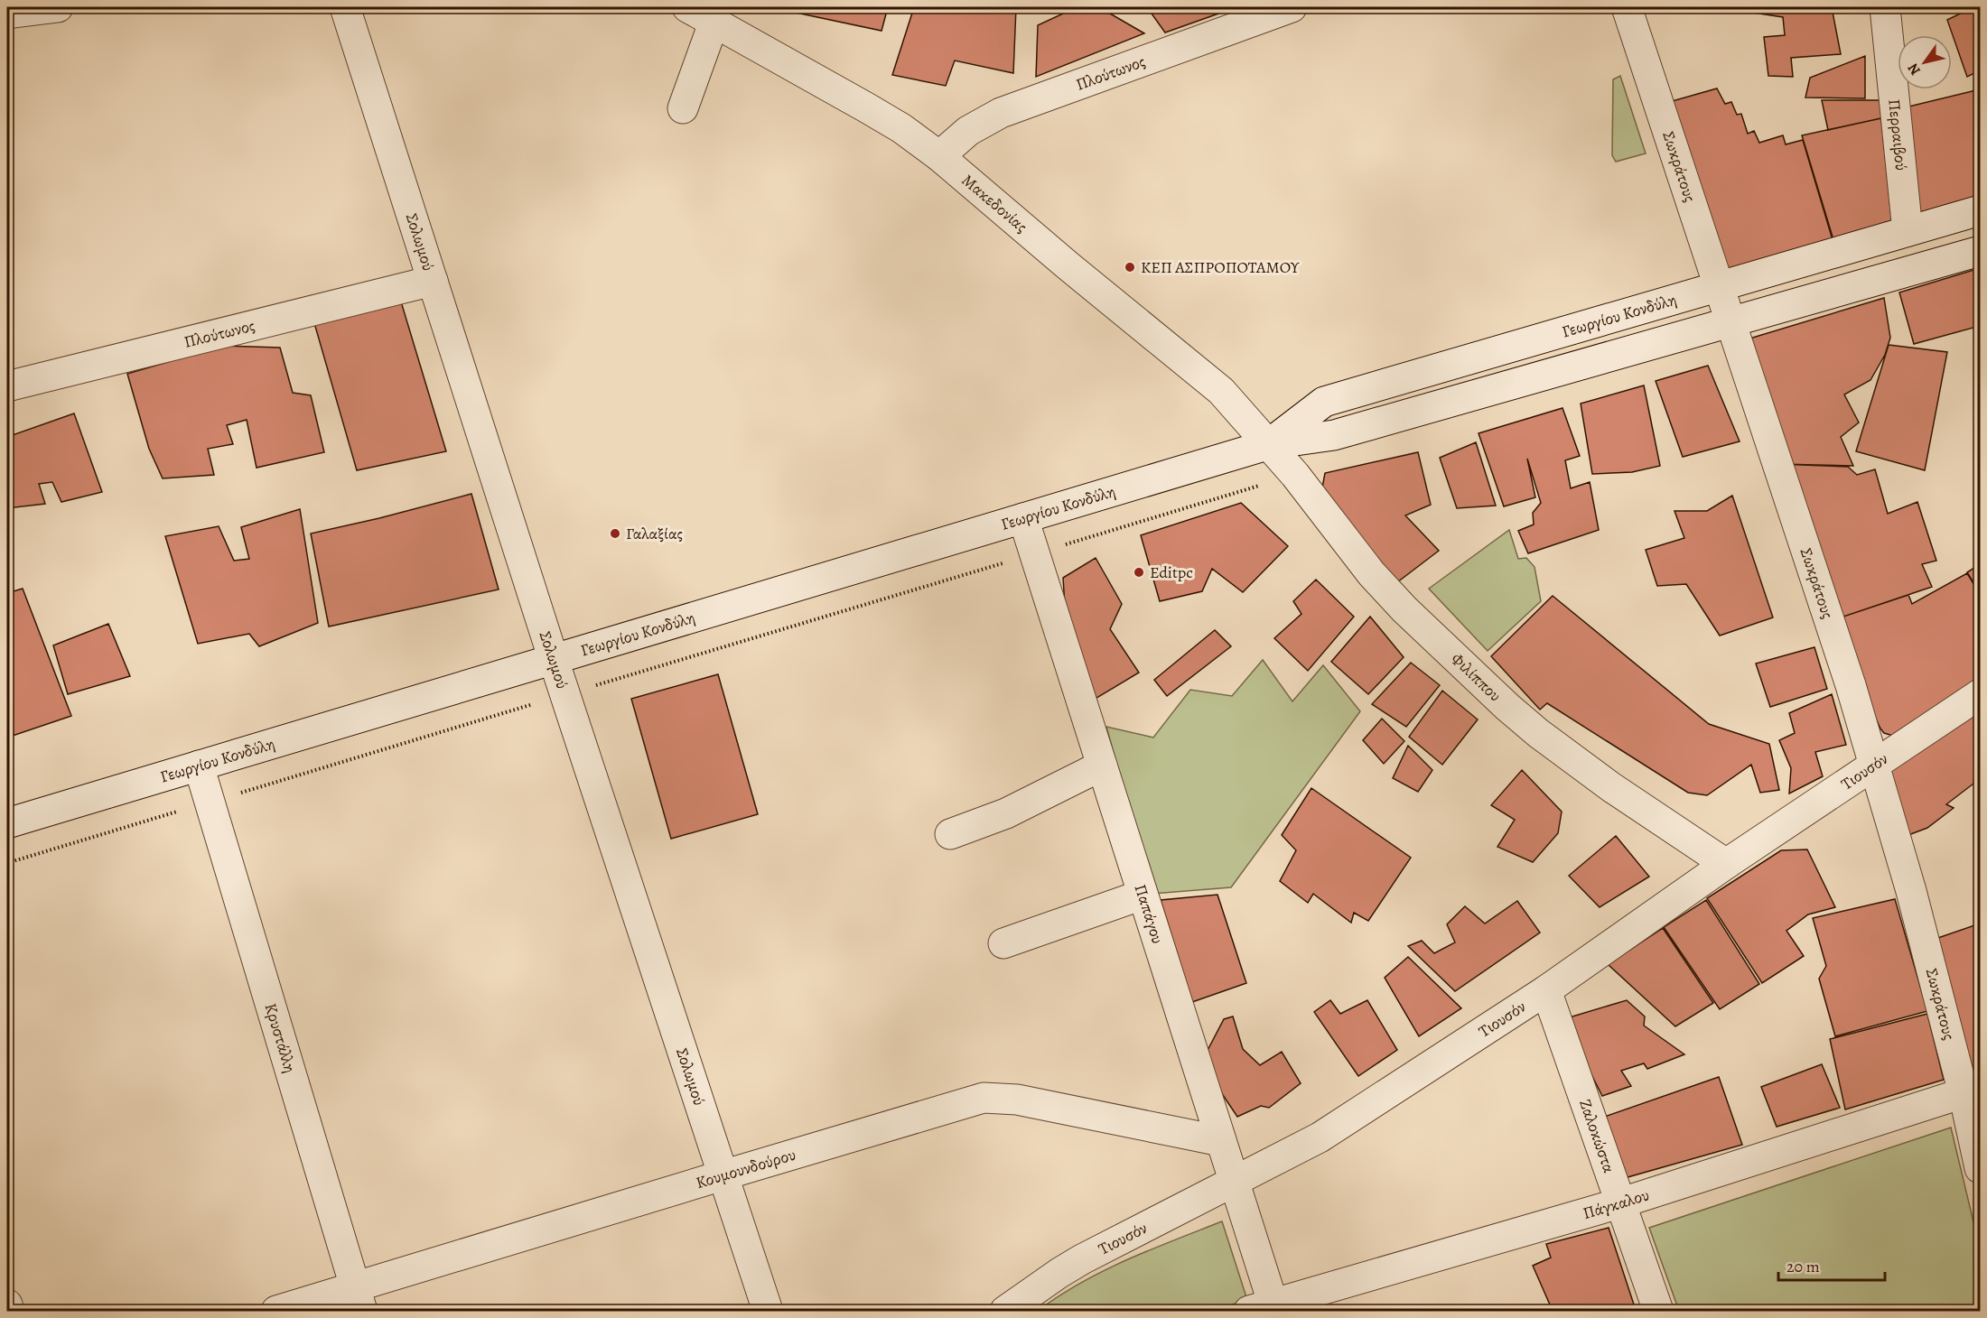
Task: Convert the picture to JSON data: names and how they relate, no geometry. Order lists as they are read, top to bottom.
{
  "streets": {
    "street": [
      "Πλούτωνος",
      "Περραιβού",
      "Σωκράτους",
      "Μακεδονίας",
      "Σολωμού",
      "Γεωργίου Κονδύλη",
      "Φιλίππου",
      "Τιουσόν",
      "Παπάγου",
      "Κρυστάλλη",
      "Ζαλοκώστα",
      "Κουμουνδούρου",
      "Πάγκαλου"
    ]
  },
  "crossings": [
    ["Πλούτωνος", "Μακεδονίας"],
    ["Πλούτωνος", "Σολωμού"],
    ["Περραιβού", "Γεωργίου Κονδύλη"],
    ["Σωκράτους", "Γεωργίου Κονδύλη"],
    ["Σωκράτους", "Τιουσόν"],
    ["Σωκράτους", "Πάγκαλου"],
    ["Μακεδονίας", "Γεωργίου Κονδύλη"],
    ["Μακεδονίας", "Φιλίππου"],
    ["Σολωμού", "Γεωργίου Κονδύλη"],
    ["Σολωμού", "Κουμουνδούρου"],
    ["Γεωργίου Κονδύλη", "Φιλίππου"],
    ["Γεωργίου Κονδύλη", "Παπάγου"],
    ["Γεωργίου Κονδύλη", "Κρυστάλλη"],
    ["Φιλίππου", "Τιουσόν"],
    ["Τιουσόν", "Παπάγου"],
    ["Τιουσόν", "Ζαλοκώστα"],
    ["Παπάγου", "Κουμουνδούρου"],
    ["Παπάγου", "Πάγκαλου"],
    ["Κρυστάλλη", "Κουμουνδούρου"],
    ["Ζαλοκώστα", "Πάγκαλου"]
  ],
  "places": ["ΚΕΠ ΑΣΠΡΟΠΟΤΑΜΟΥ", "Γαλαξίας", "Editpc"],
  "scale_bar": "20 m",
  "north": "bottom left"
}
